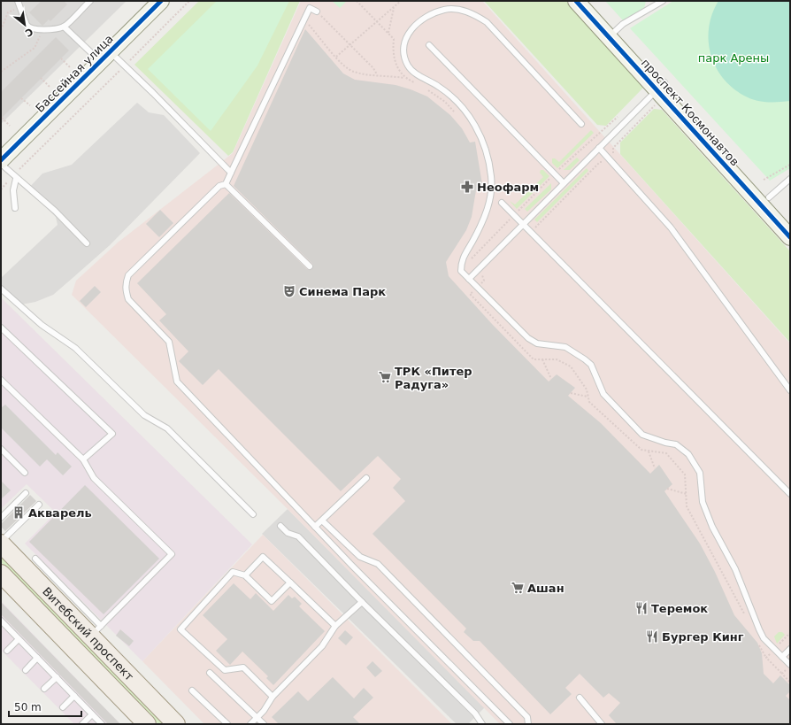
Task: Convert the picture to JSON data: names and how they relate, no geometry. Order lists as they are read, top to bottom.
{
  "streets": {
    "main road": ["Витебский проспект"],
    "street": ["Бассейная улица", "проспект Космонавтов"]
  },
  "parks": ["парк Арены"],
  "places": {
    "pharmacy": ["Неофарм"],
    "theatre": ["Синема Парк"],
    "supermarket": ["ТРК «Питер Радуга»", "Ашан"],
    "building": ["Акварель"],
    "restaurant": ["Теремок", "Бургер Кинг"]
  },
  "scale_bar": "50 m",
  "north": "bottom right"
}
